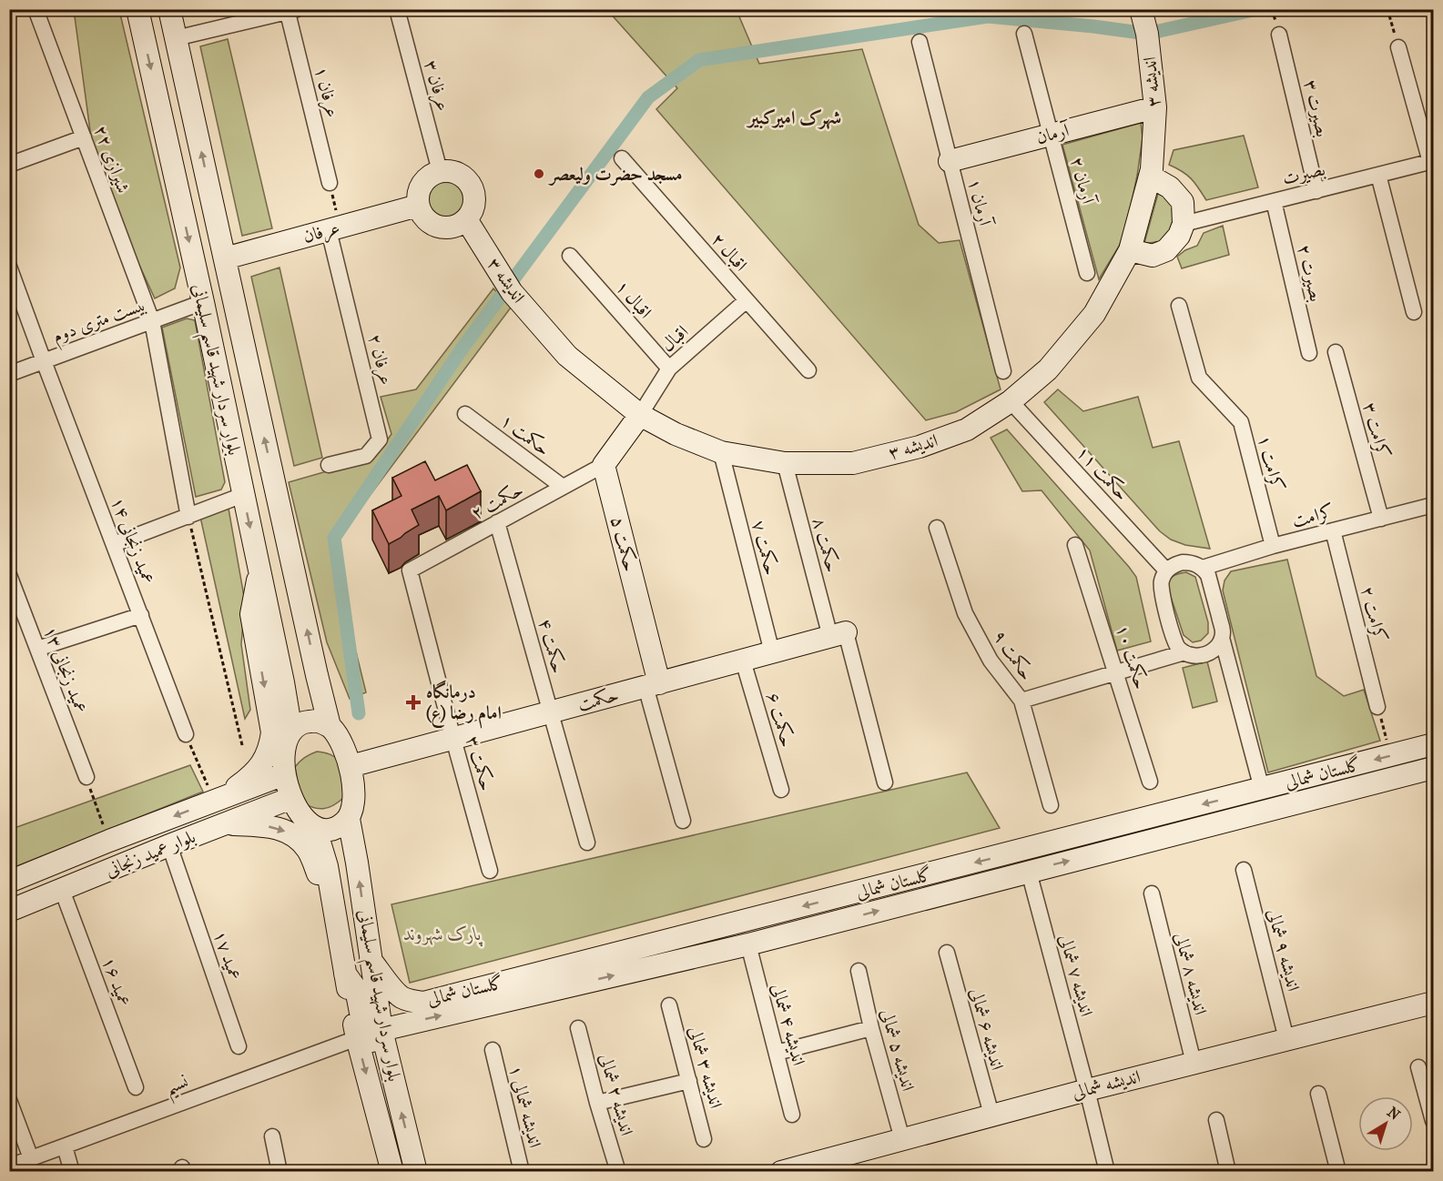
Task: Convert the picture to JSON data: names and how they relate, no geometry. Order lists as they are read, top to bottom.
{
  "streets": {
    "main road": [
      "اندیشه ۳",
      "آرمان",
      "عرفان",
      "بلوار سردار شهید قاسم سلیمانی",
      "حکمت ۵",
      "حکمت",
      "گلستان شمالی",
      "بلوار عمید زنجانی",
      "اندیشه شمالی"
    ],
    "street": [
      "عرفان ۳",
      "عرفان ۱",
      "بصیرت ۳",
      "شیرازی ۲۲",
      "بصیرت",
      "آرمان ۲",
      "آرمان ۱",
      "اقبال ۲",
      "بصیرت ۲",
      "اقبال ۱",
      "بیست متری دوم",
      "اقبال",
      "عرفان ۲",
      "کرامت ۳",
      "حکمت ۱",
      "کرامت ۱",
      "حکمت ۱۱",
      "حکمت ۲",
      "کرامت",
      "عمید زنجانی ۱۴",
      "حکمت ۸",
      "حکمت ۷",
      "کرامت ۲",
      "حکمت ۴",
      "حکمت ۹",
      "حکمت ۱۰",
      "عمید زنجانی ۱۳",
      "حکمت ۶",
      "حکمت ۳",
      "اندیشه ۹ شمالی",
      "عمید ۱۷",
      "اندیشه ۸ شمالی",
      "اندیشه ۷ شمالی",
      "عمید ۱۶",
      "اندیشه ۴ شمالی",
      "اندیشه ۶ شمالی",
      "اندیشه ۵ شمالی",
      "اندیشه ۳ شمالی",
      "نسیم",
      "اندیشه ۲ شمالی",
      "اندیشه شمالی ۱"
    ]
  },
  "crossings": [
    ["اندیشه ۳", "عرفان ۳"],
    ["اندیشه ۳", "آرمان"],
    ["اندیشه ۳", "عرفان"],
    ["اندیشه ۳", "اقبال"],
    ["اندیشه ۳", "حکمت ۱۱"],
    ["اندیشه ۳", "حکمت ۸"],
    ["اندیشه ۳", "حکمت ۷"],
    ["عرفان ۳", "عرفان"],
    ["بصیرت ۳", "بصیرت"],
    ["آرمان", "آرمان ۲"],
    ["آرمان", "آرمان ۱"],
    ["شیرازی ۲۲", "بیست متری دوم"],
    ["بصیرت", "بصیرت ۲"],
    ["عرفان", "عرفان ۲"],
    ["عرفان", "بلوار سردار شهید قاسم سلیمانی"],
    ["اقبال ۲", "اقبال"],
    ["اقبال ۱", "اقبال"],
    ["بیست متری دوم", "بلوار سردار شهید قاسم سلیمانی"],
    ["بیست متری دوم", "عمید زنجانی ۱۴"],
    ["بلوار سردار شهید قاسم سلیمانی", "حکمت"],
    ["بلوار سردار شهید قاسم سلیمانی", "گلستان شمالی"],
    ["بلوار سردار شهید قاسم سلیمانی", "بلوار عمید زنجانی"],
    ["بلوار سردار شهید قاسم سلیمانی", "نسیم"],
    ["کرامت ۳", "کرامت"],
    ["حکمت ۱", "حکمت ۲"],
    ["کرامت ۱", "کرامت"],
    ["حکمت ۲", "حکمت ۵"],
    ["حکمت ۲", "حکمت ۴"],
    ["حکمت ۲", "حکمت ۳"],
    ["کرامت", "کرامت ۲"],
    ["حکمت ۵", "حکمت"],
    ["حکمت ۸", "حکمت"],
    ["حکمت ۷", "حکمت"],
    ["حکمت ۴", "حکمت"],
    ["حکمت", "حکمت ۶"],
    ["حکمت", "حکمت ۳"],
    ["حکمت", "بلوار عمید زنجانی"],
    ["گلستان شمالی", "اندیشه ۷ شمالی"],
    ["گلستان شمالی", "اندیشه ۴ شمالی"],
    ["بلوار عمید زنجانی", "عمید ۱۷"],
    ["بلوار عمید زنجانی", "عمید ۱۶"],
    ["اندیشه ۹ شمالی", "اندیشه شمالی"],
    ["اندیشه ۸ شمالی", "اندیشه شمالی"],
    ["اندیشه ۷ شمالی", "اندیشه شمالی"],
    ["اندیشه ۶ شمالی", "اندیشه شمالی"],
    ["اندیشه ۵ شمالی", "اندیشه شمالی"]
  ],
  "districts": ["شهرک امیرکبیر"],
  "parks": ["پارک شهروند"],
  "places": {
    "other": ["مسجد حضرت ولیعصر"],
    "health": ["درمانگاه امام رضا (ع)"]
  },
  "north": "top right"
}
